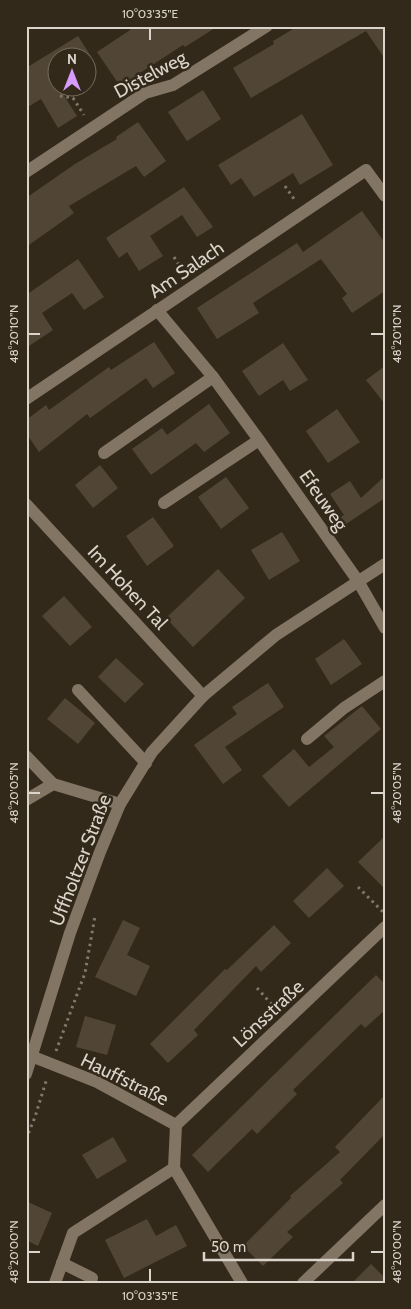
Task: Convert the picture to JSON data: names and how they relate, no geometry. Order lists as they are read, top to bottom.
{
  "streets": {
    "street": [
      "Distelweg",
      "Am Salach",
      "Efeuweg",
      "Im Hohen Tal",
      "Uffholtzer Straße",
      "Lönsstraße",
      "Hauffstraße"
    ]
  },
  "crossings": [
    ["Am Salach", "Efeuweg"],
    ["Efeuweg", "Uffholtzer Straße"],
    ["Im Hohen Tal", "Uffholtzer Straße"],
    ["Uffholtzer Straße", "Hauffstraße"],
    ["Lönsstraße", "Hauffstraße"]
  ],
  "scale_bar": "50 m",
  "north": "top",
  "coordinates": [
    "10°03'35\"E",
    "48°20'10\"N",
    "48°20'05\"N",
    "48°20'00\"N"
  ]
}
